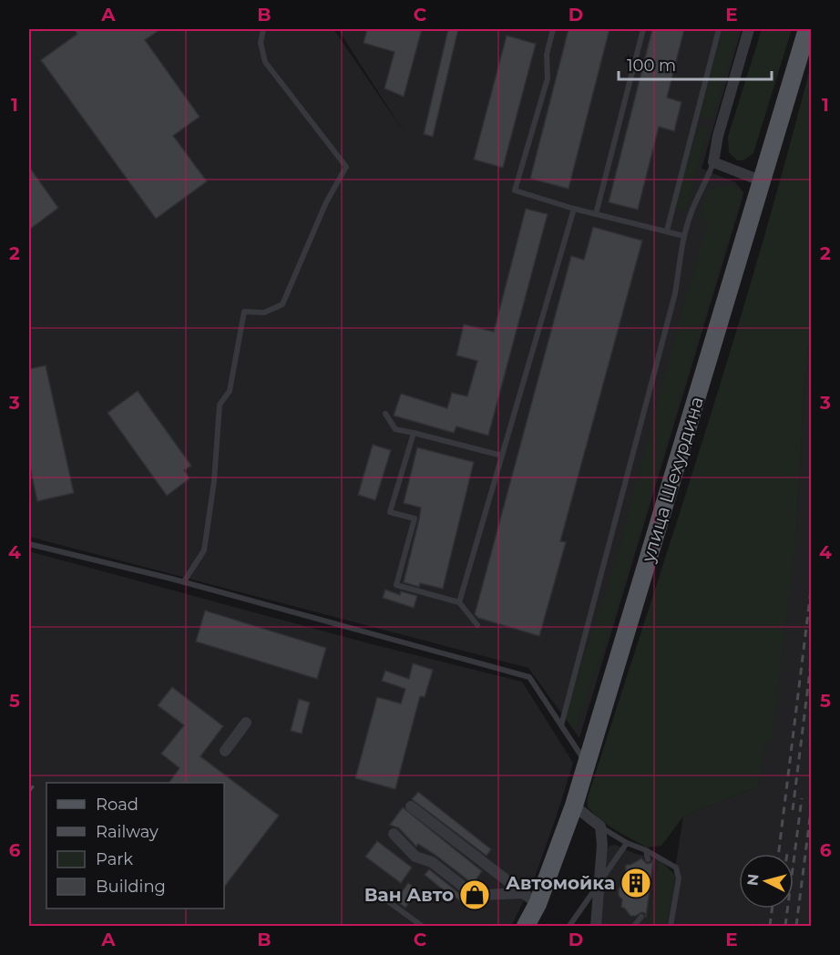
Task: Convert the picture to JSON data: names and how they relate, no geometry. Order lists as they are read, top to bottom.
{
  "streets": {
    "main road": ["улица Шехурдина"]
  },
  "places": {
    "building": ["Автомойка"],
    "shop": ["Ван Авто"]
  },
  "legend": [
    "Road",
    "Railway",
    "Park",
    "Building"
  ],
  "scale_bar": "100 m",
  "north": "left",
  "grid": {
    "columns": [
      "A",
      "B",
      "C",
      "D",
      "E"
    ],
    "rows": [
      "1",
      "2",
      "3",
      "4",
      "5",
      "6"
    ]
  }
}
